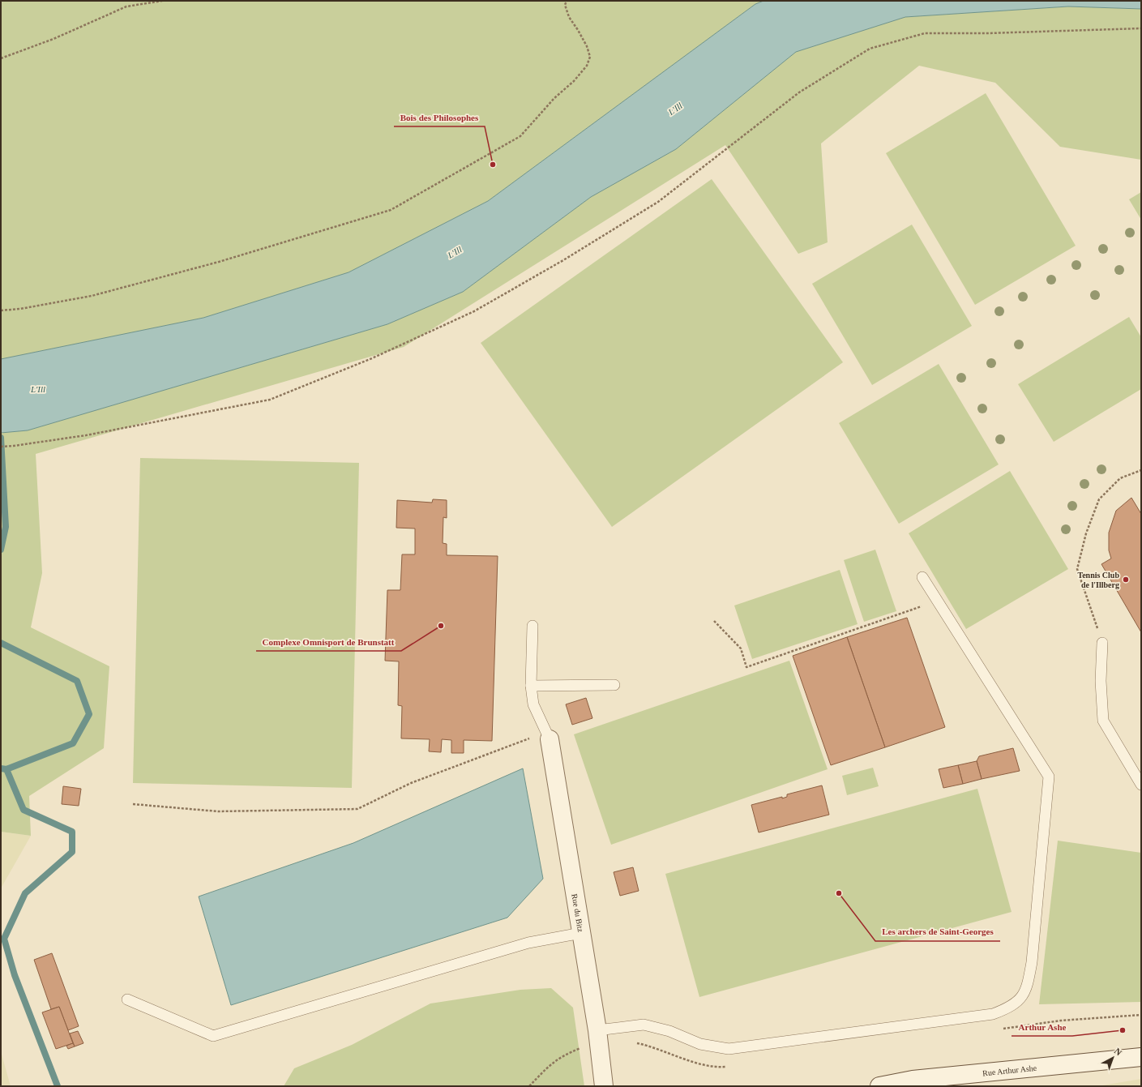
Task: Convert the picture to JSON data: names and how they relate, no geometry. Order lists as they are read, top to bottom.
{
  "streets": {
    "street": ["Rue du Bitz", "Rue Arthur Ashe"]
  },
  "water": ["L'Ill"],
  "places": [
    "Bois des Philosophes",
    "Tennis Club de l'Illberg",
    "Complexe Omnisport de Brunstatt",
    "Les archers de Saint-Georges",
    "Arthur Ashe"
  ],
  "north": "top right"
}
